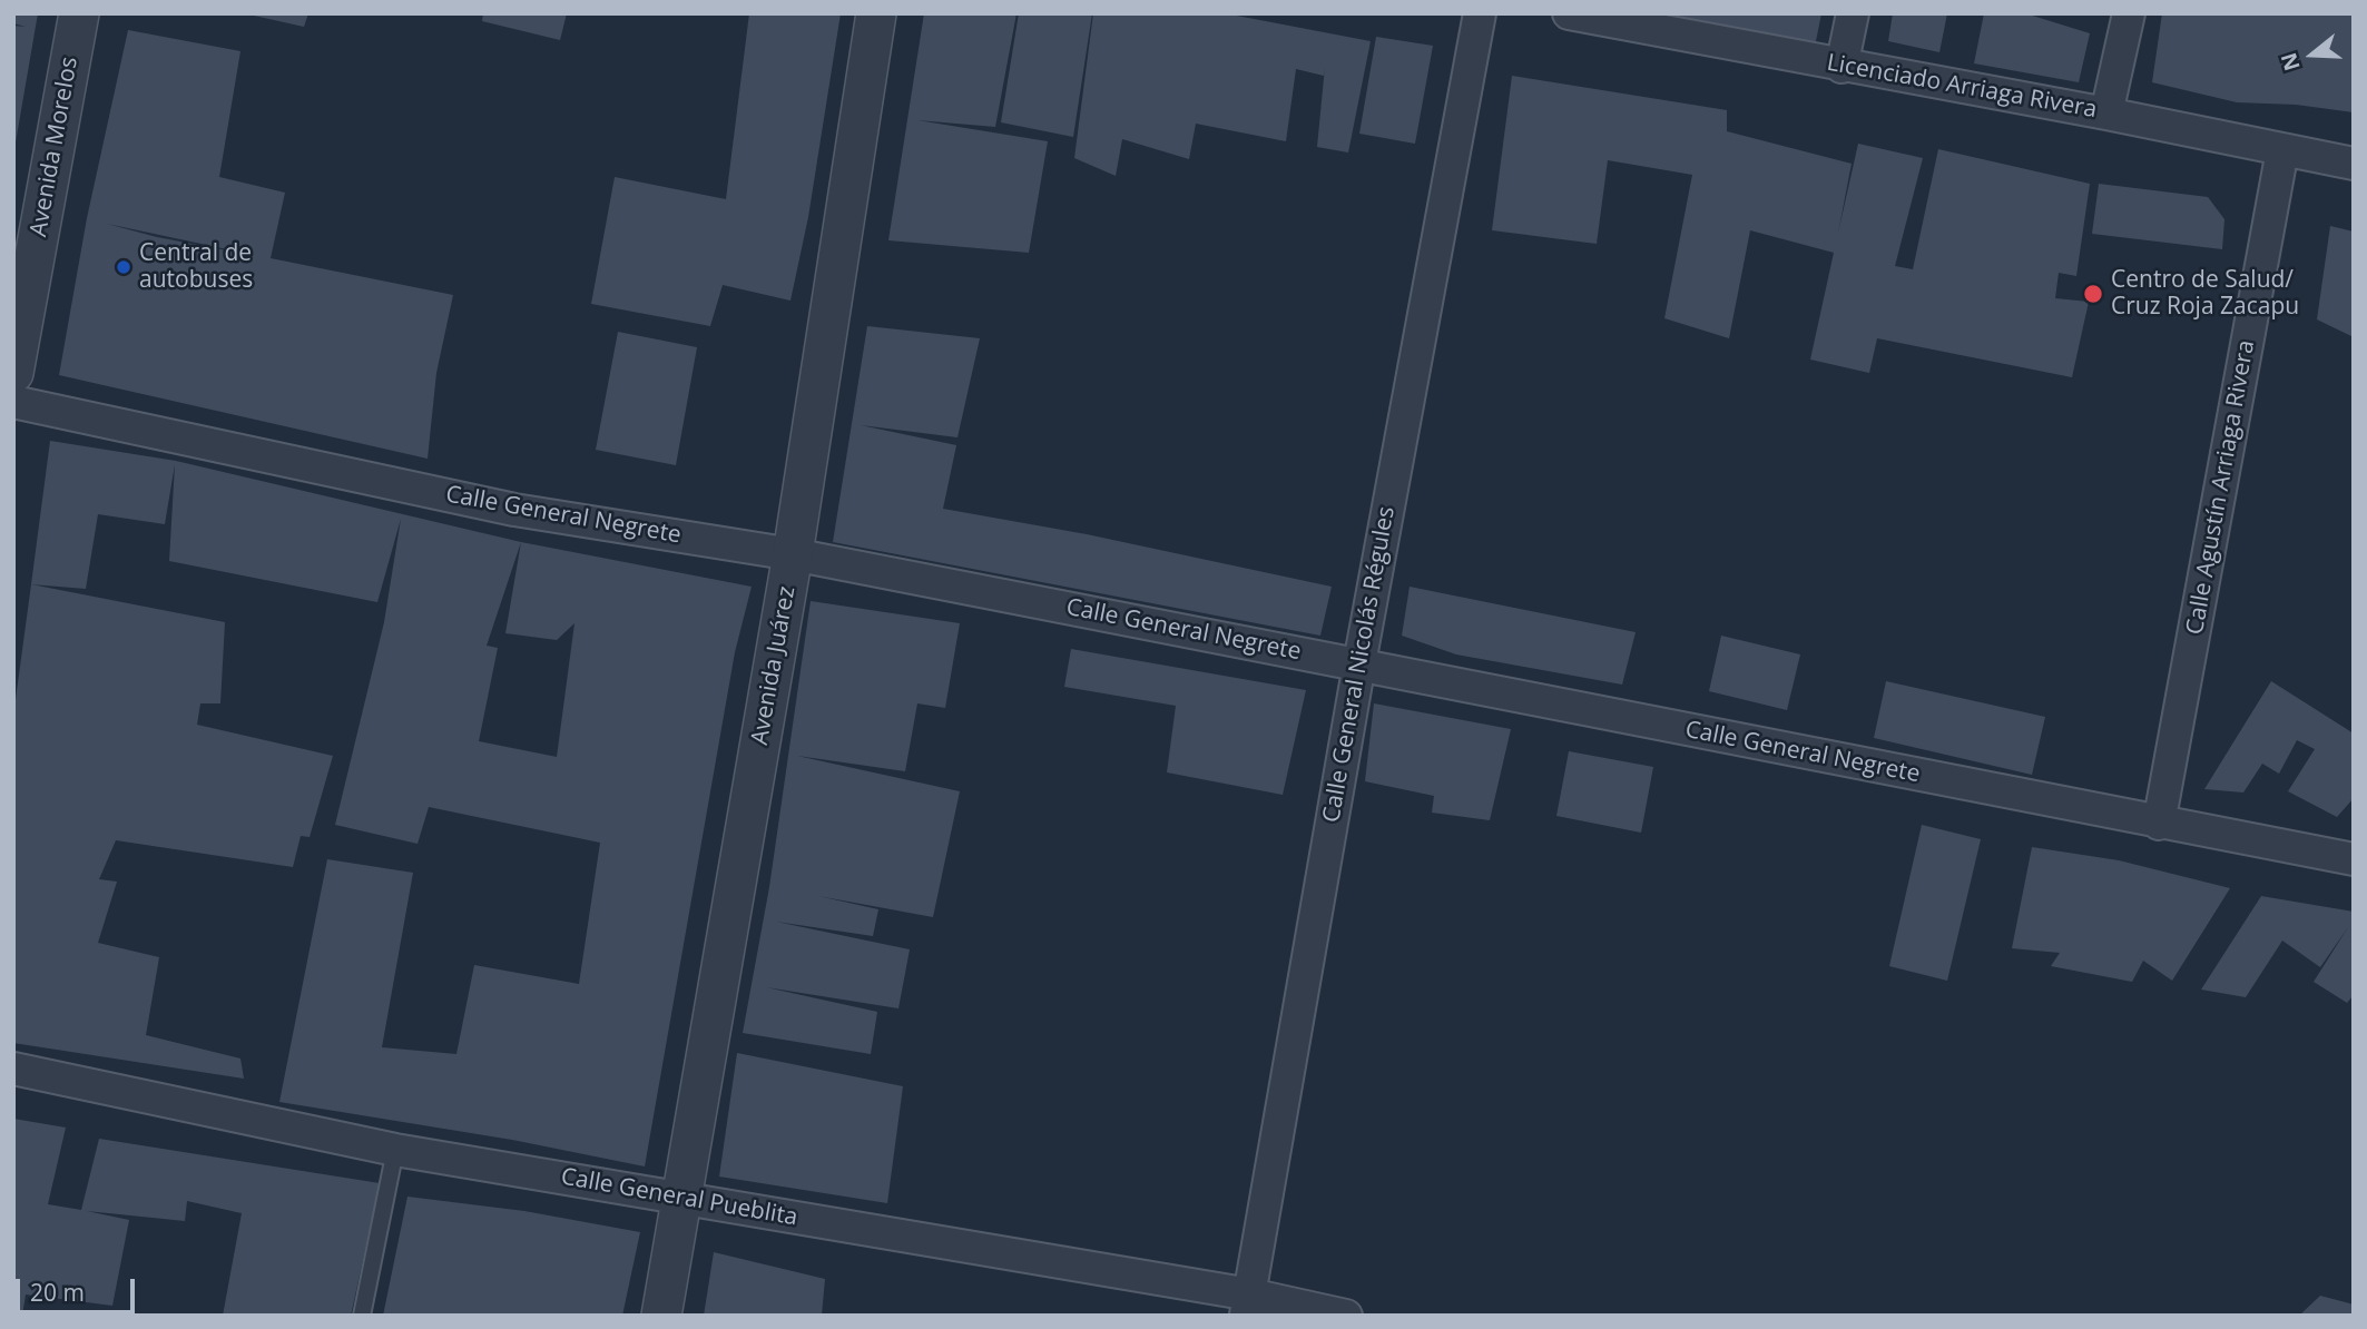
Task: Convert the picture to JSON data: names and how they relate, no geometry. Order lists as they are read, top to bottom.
{
  "streets": {
    "street": [
      "Licenciado Arriaga Rivera",
      "Avenida Morelos",
      "Calle Agustín Arriaga Rivera",
      "Calle General Negrete",
      "Calle General Nicolás Régules",
      "Avenida Juárez",
      "Calle General Pueblita"
    ]
  },
  "crossings": [
    ["Licenciado Arriaga Rivera", "Calle Agustín Arriaga Rivera"],
    ["Calle Agustín Arriaga Rivera", "Calle General Negrete"],
    ["Calle General Negrete", "Calle General Nicolás Régules"],
    ["Calle General Negrete", "Avenida Juárez"],
    ["Calle General Nicolás Régules", "Calle General Pueblita"],
    ["Avenida Juárez", "Calle General Pueblita"]
  ],
  "places": ["Central de autobuses", "Centro de Salud/ Cruz Roja Zacapu"],
  "scale_bar": "20 m",
  "north": "left"
}
